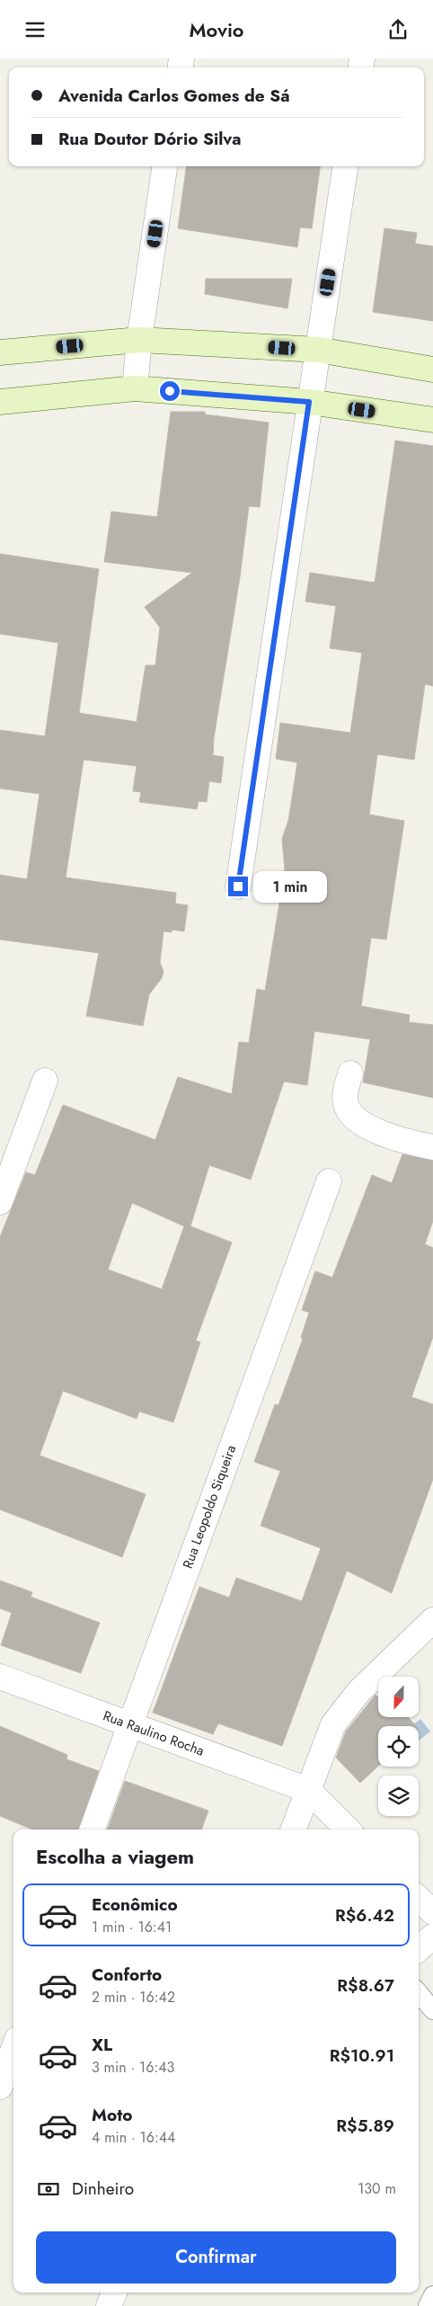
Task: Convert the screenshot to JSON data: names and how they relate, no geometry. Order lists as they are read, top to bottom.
{
  "streets": {
    "street": ["Rua Leopoldo Siqueira", "Rua Raulino Rocha"]
  },
  "crossings": [
    ["Rua Leopoldo Siqueira", "Rua Raulino Rocha"]
  ],
  "north": "bottom",
  "page": {
    "header": "Movio",
    "banner": ["Avenida Carlos Gomes de Sá", "Rua Doutor Dório Silva"],
    "bubble": "1 min",
    "heading": "Escolha a viagem",
    "list": [
      {
        "name": "Econômico",
        "note": "1 min · 16:41",
        "value": "R$6.42"
      },
      {
        "name": "Conforto",
        "note": "2 min · 16:42",
        "value": "R$8.67"
      },
      {
        "name": "XL",
        "note": "3 min · 16:43",
        "value": "R$10.91"
      },
      {
        "name": "Moto",
        "note": "4 min · 16:44",
        "value": "R$5.89"
      }
    ],
    "pay": ["Dinheiro", "130 m"],
    "buttons": "Confirmar"
  }
}
